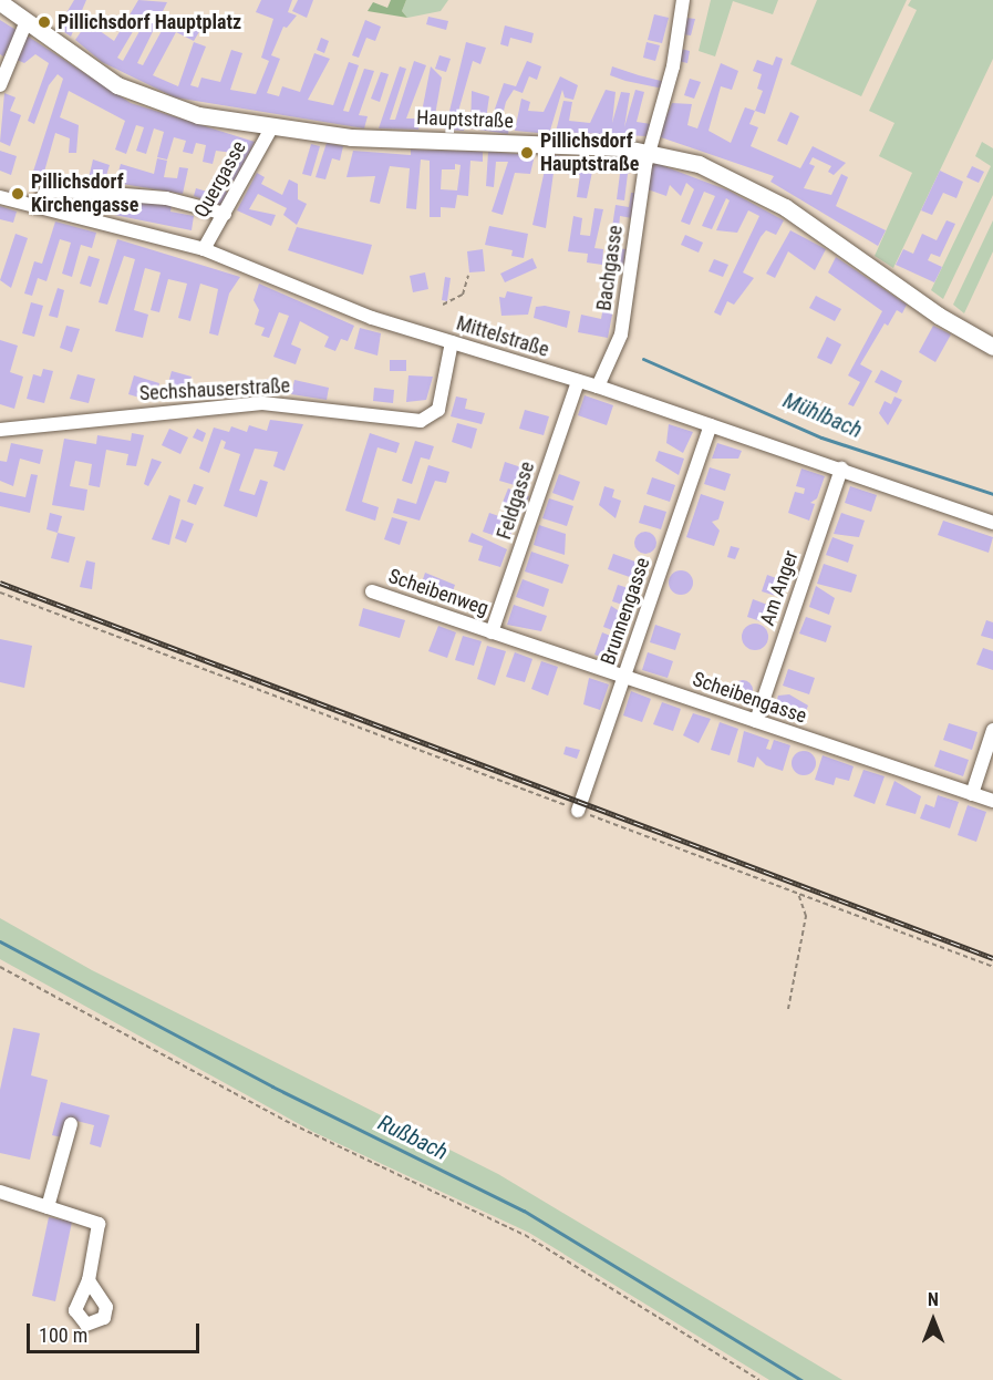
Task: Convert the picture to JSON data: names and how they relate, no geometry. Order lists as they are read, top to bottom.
{
  "streets": {
    "main road": ["Hauptstraße"],
    "street": [
      "Quergasse",
      "Bachgasse",
      "Mittelstraße",
      "Sechshauserstraße",
      "Feldgasse",
      "Am Anger",
      "Scheibenweg",
      "Brunnengasse",
      "Scheibengasse"
    ]
  },
  "crossings": [
    ["Hauptstraße", "Quergasse"],
    ["Hauptstraße", "Bachgasse"],
    ["Quergasse", "Mittelstraße"],
    ["Bachgasse", "Mittelstraße"],
    ["Mittelstraße", "Sechshauserstraße"],
    ["Mittelstraße", "Feldgasse"],
    ["Mittelstraße", "Am Anger"],
    ["Mittelstraße", "Brunnengasse"],
    ["Feldgasse", "Scheibenweg"],
    ["Feldgasse", "Scheibengasse"],
    ["Am Anger", "Scheibengasse"],
    ["Scheibenweg", "Scheibengasse"],
    ["Brunnengasse", "Scheibengasse"]
  ],
  "water": ["Mühlbach", "Rußbach"],
  "places": ["Pillichsdorf Hauptplatz", "Pillichsdorf Hauptstraße", "Pillichsdorf Kirchengasse"],
  "scale_bar": "100 m",
  "north": "top"
}
